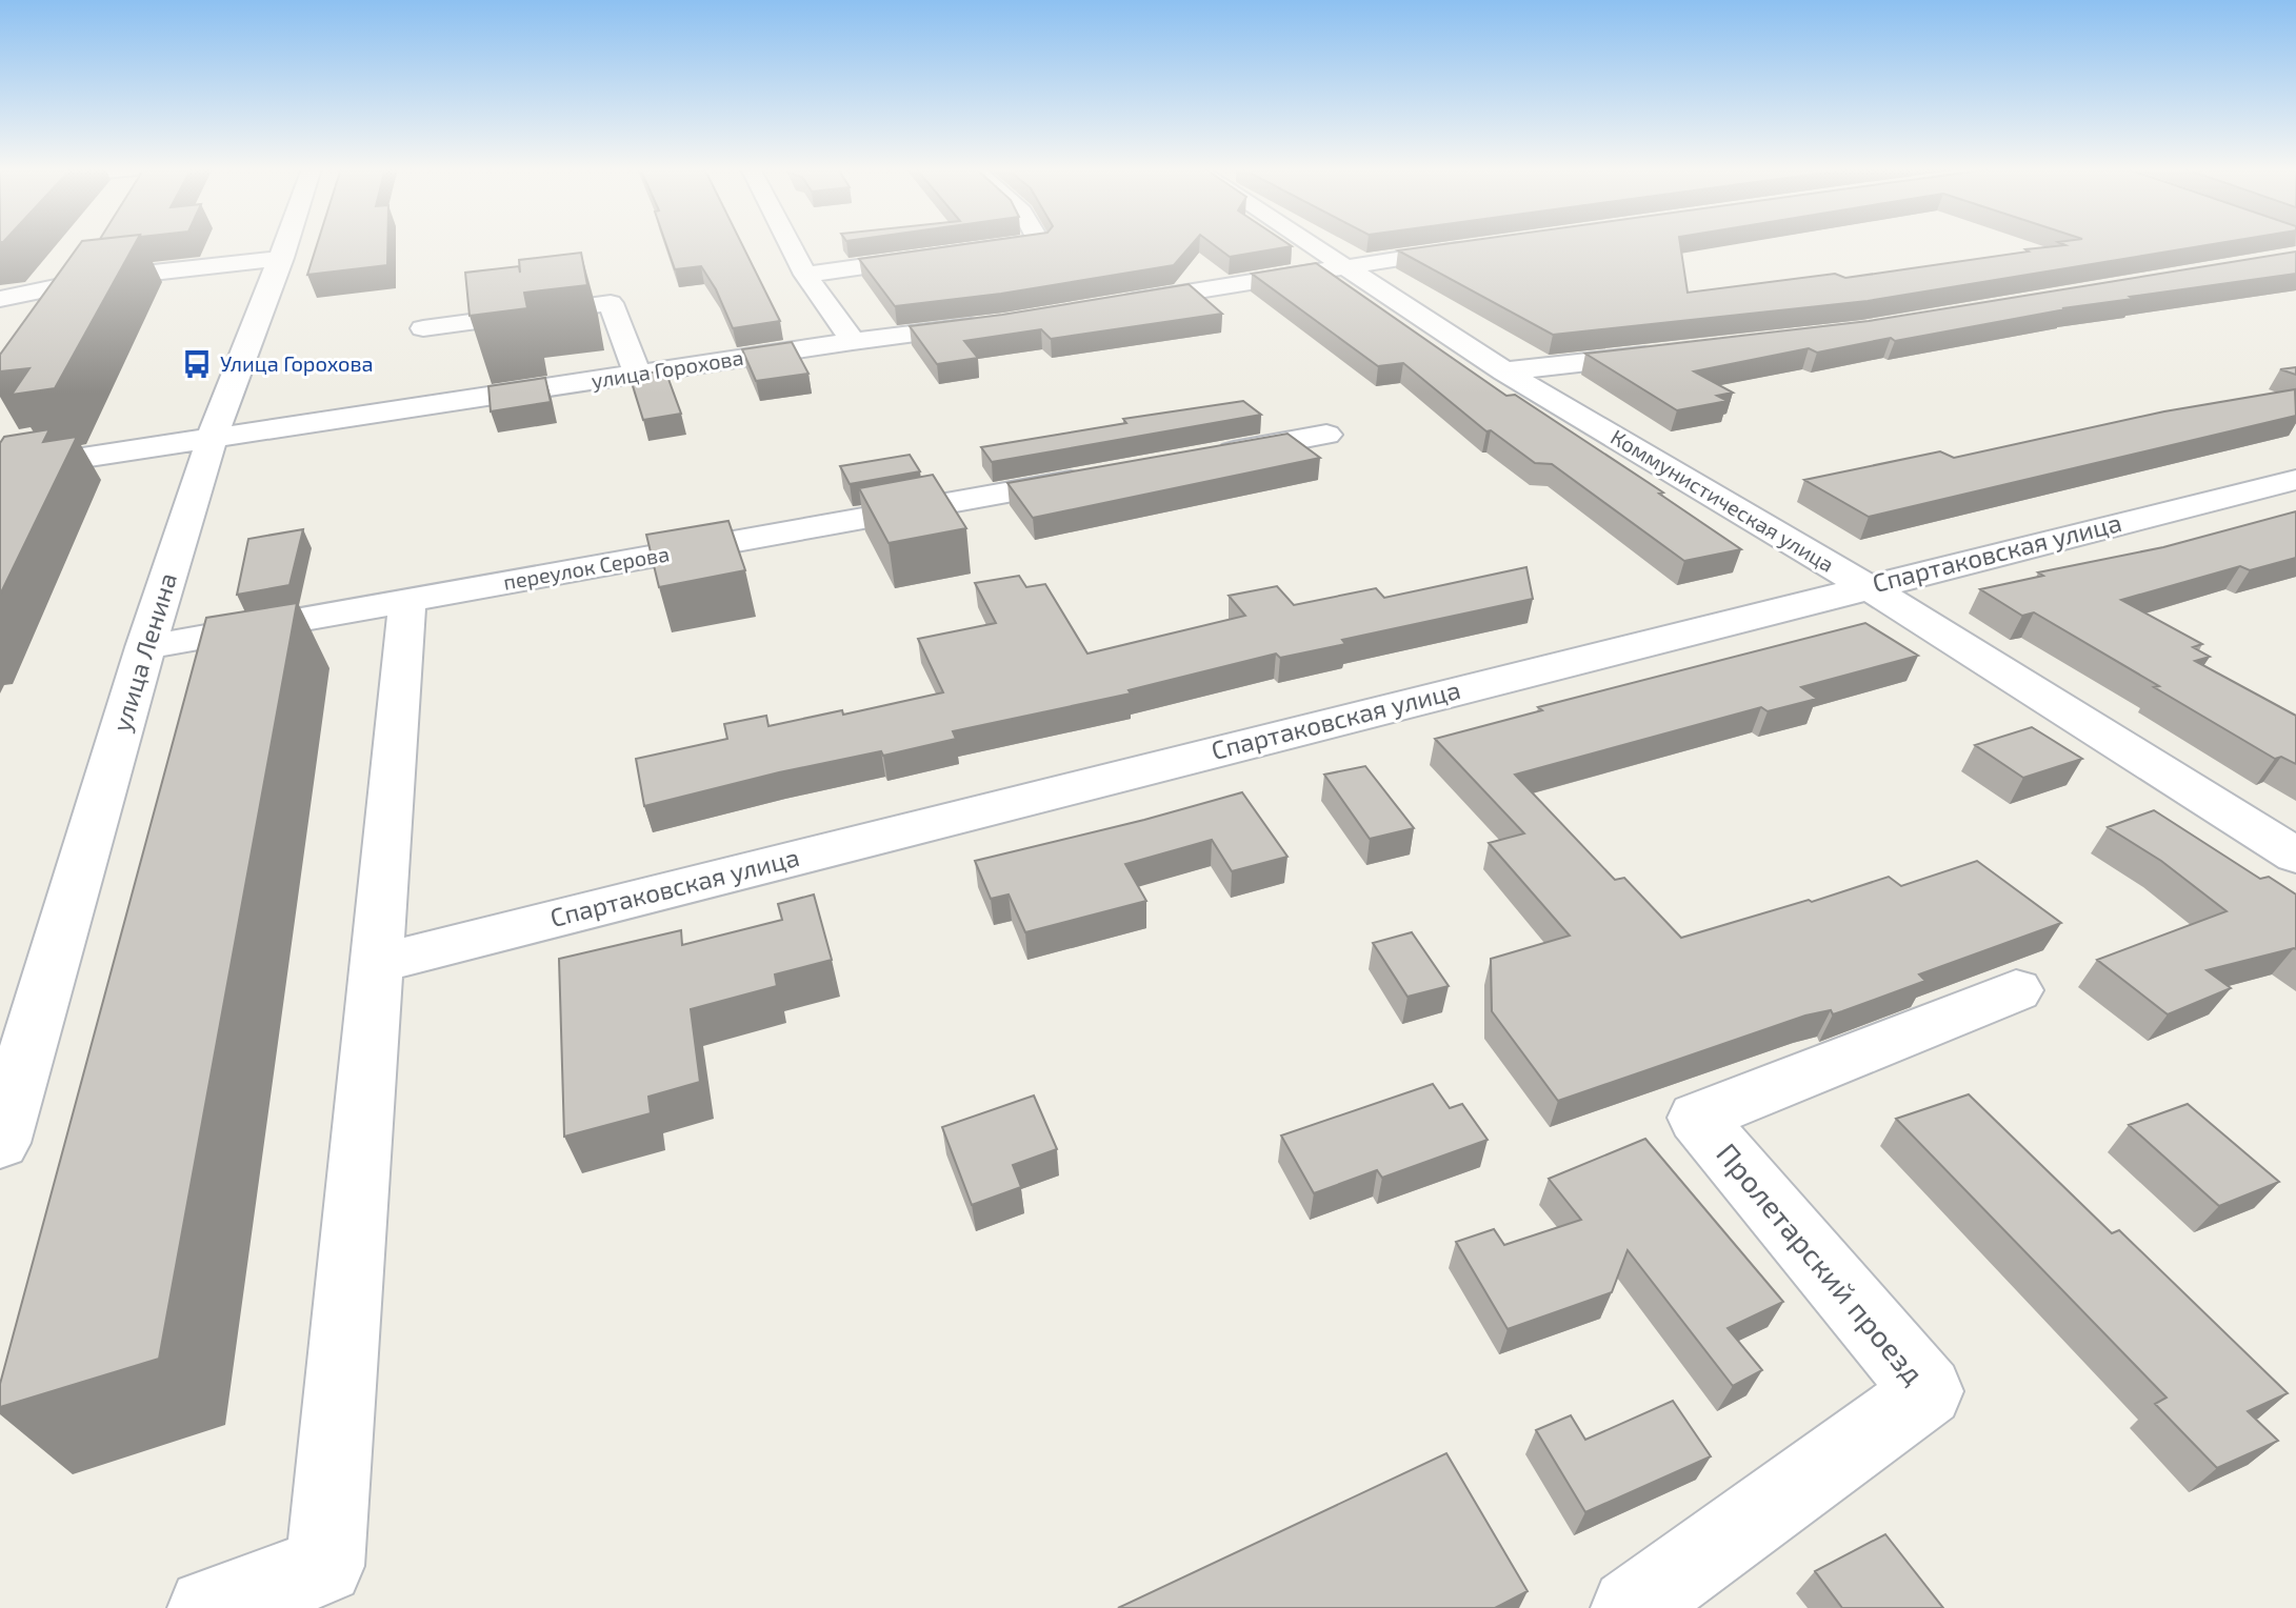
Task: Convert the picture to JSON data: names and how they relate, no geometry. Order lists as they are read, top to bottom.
{
  "streets": {
    "street": [
      "улица Горохова",
      "Коммунистическая улица",
      "Спартаковская улица",
      "переулок Серова",
      "улица Ленина",
      "Пролетарский проезд"
    ]
  },
  "crossings": [
    ["улица Горохова", "улица Ленина"],
    ["Коммунистическая улица", "Спартаковская улица"],
    ["переулок Серова", "улица Ленина"]
  ],
  "places": {
    "bus stop": ["Улица Горохова"]
  }
}
